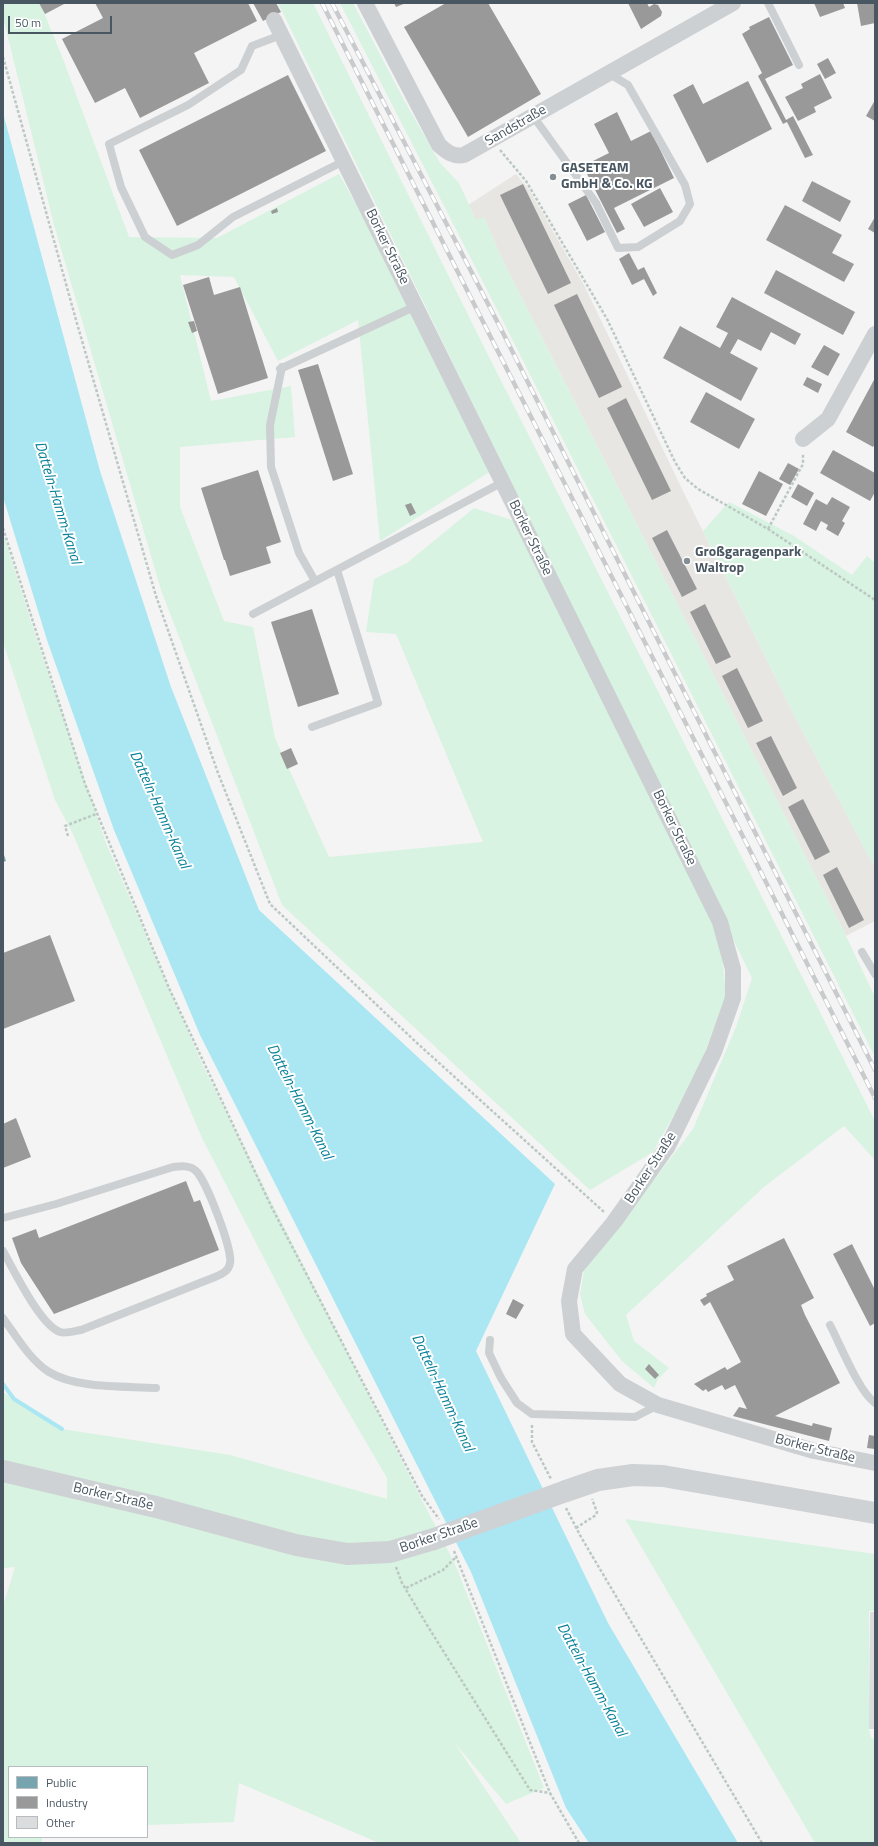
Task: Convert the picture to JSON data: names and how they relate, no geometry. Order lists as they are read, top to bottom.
{
  "streets": {
    "street": ["Sandstraße", "Borker Straße"]
  },
  "water": ["Datteln-Hamm-Kanal"],
  "places": ["GASETEAM GmbH & Co. KG", "Großgaragenpark Waltrop"],
  "legend": ["Public", "Industry", "Other"],
  "scale_bar": "50 m"
}
